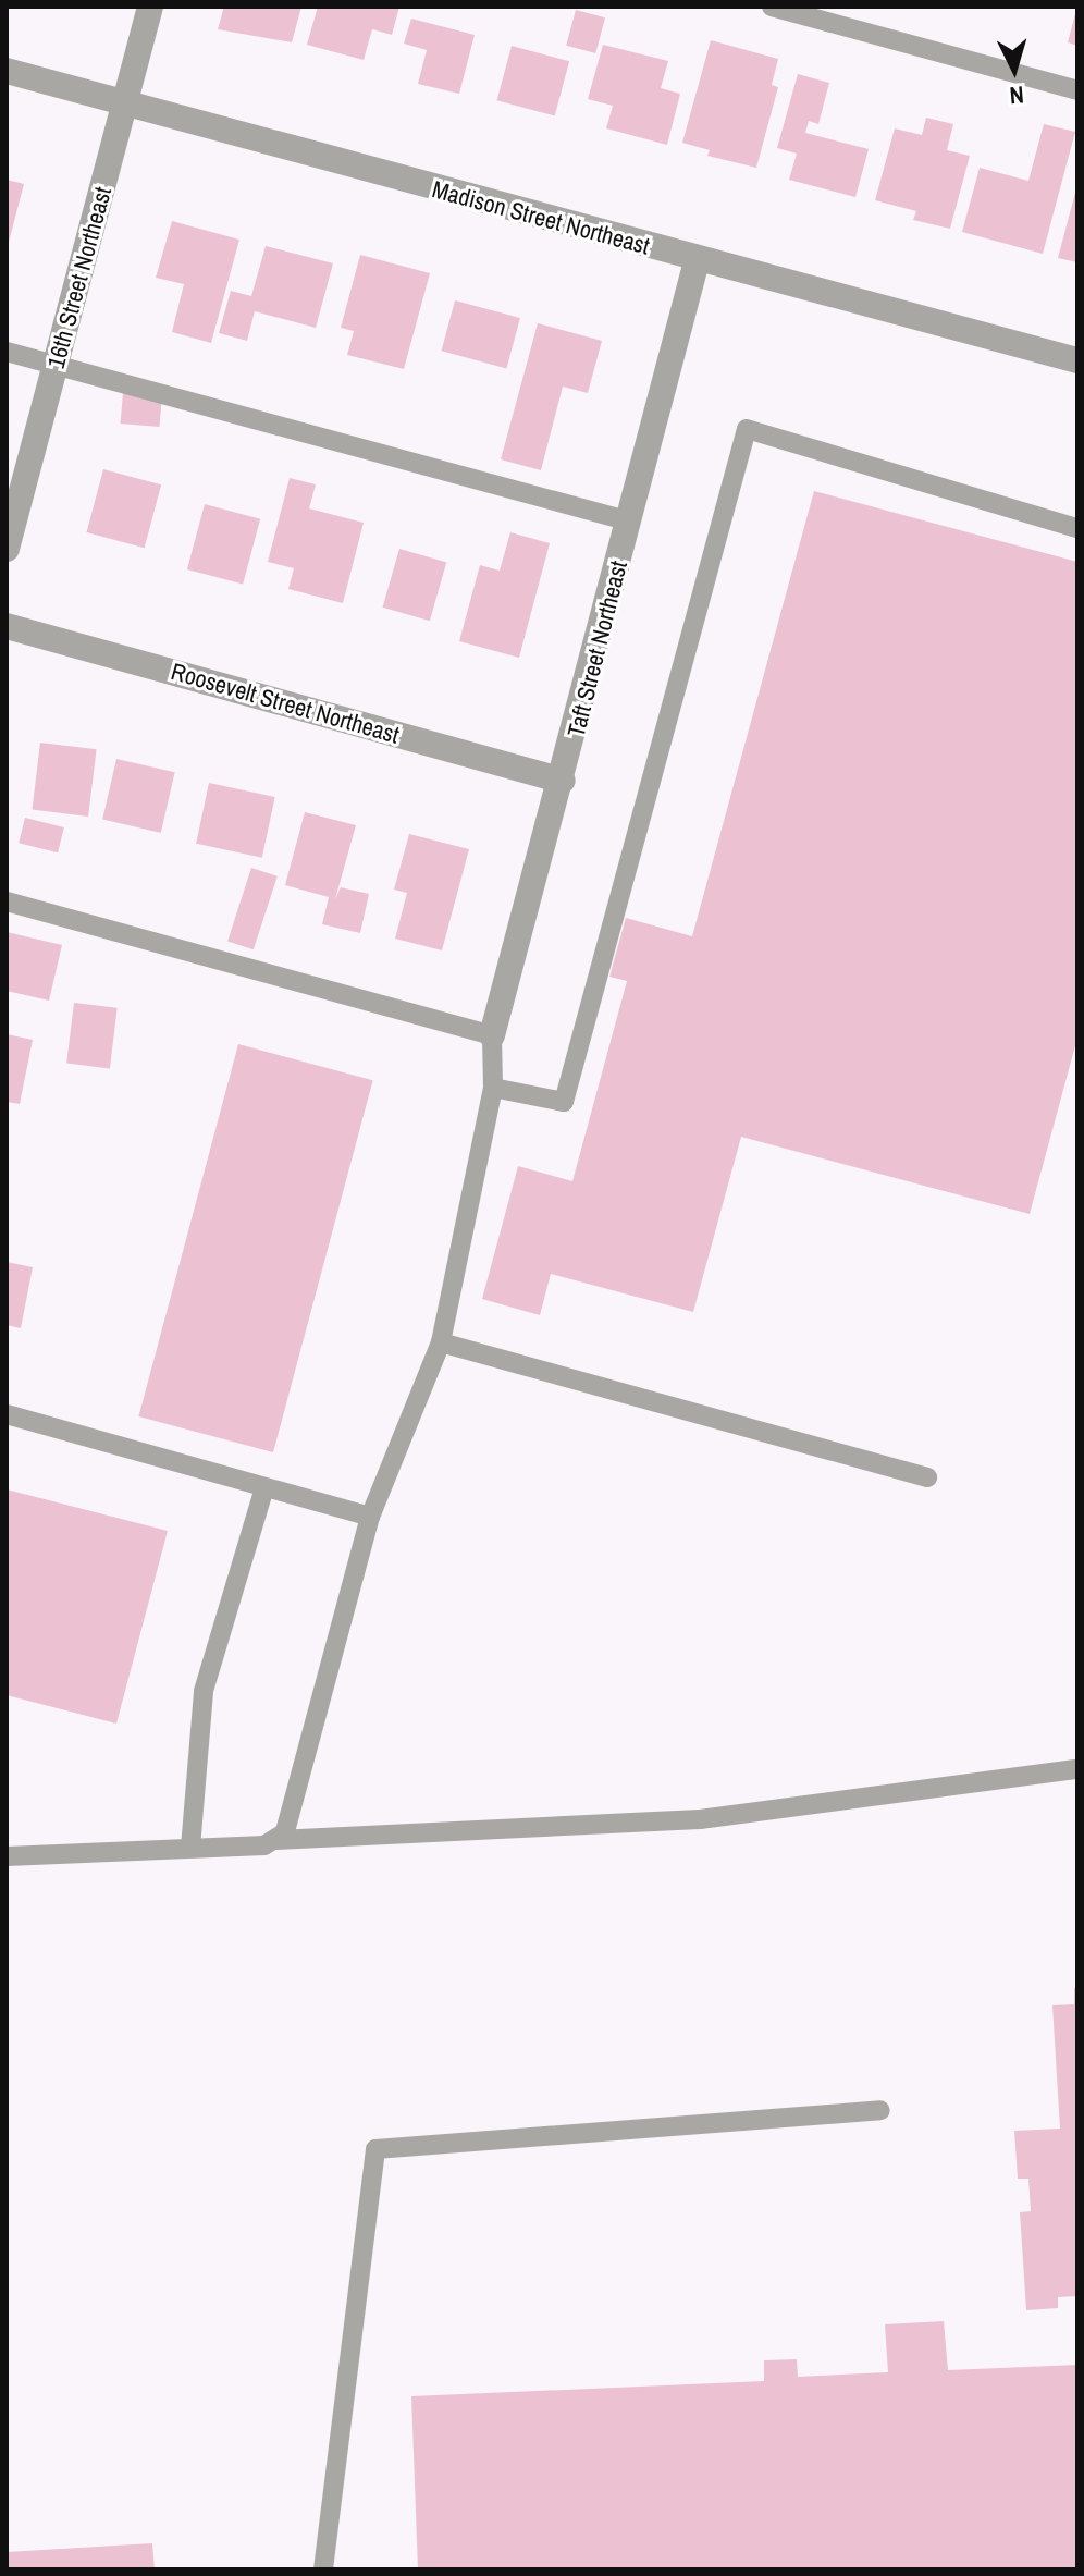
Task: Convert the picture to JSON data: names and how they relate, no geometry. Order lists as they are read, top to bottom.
{
  "streets": {
    "street": [
      "Madison Street Northeast",
      "16th Street Northeast",
      "Taft Street Northeast",
      "Roosevelt Street Northeast"
    ]
  },
  "crossings": [
    ["Madison Street Northeast", "16th Street Northeast"],
    ["Madison Street Northeast", "Taft Street Northeast"],
    ["Taft Street Northeast", "Roosevelt Street Northeast"]
  ],
  "north": "bottom"
}
